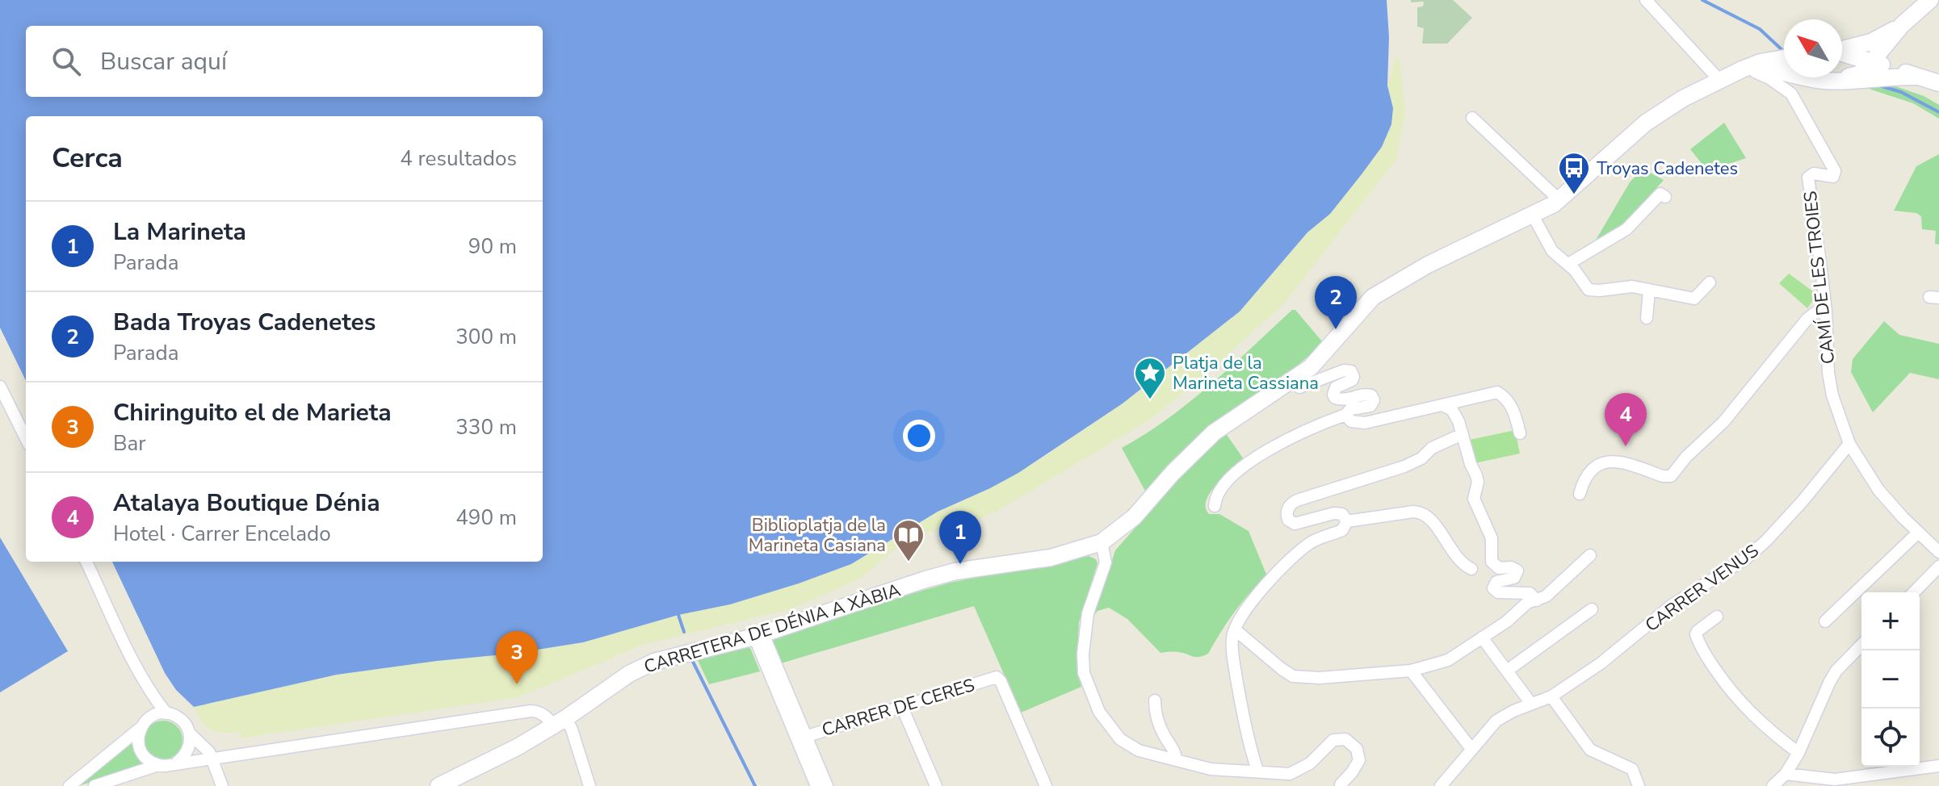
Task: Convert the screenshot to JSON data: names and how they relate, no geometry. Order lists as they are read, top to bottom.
{
  "streets": {
    "street": [
      "CAMÍ DE LES TROIES",
      "CARRER VENUS",
      "CARRETERA DE DÉNIA A XÀBIA",
      "CARRER DE CERES"
    ]
  },
  "crossings": [
    ["CAMÍ DE LES TROIES", "CARRER VENUS"],
    ["CAMÍ DE LES TROIES", "CARRETERA DE DÉNIA A XÀBIA"]
  ],
  "places": {
    "bus stop": ["Troyas Cadenetes"],
    "place": ["Platja de la Marineta Cassiana"],
    "library": ["Biblioplatja de la Marineta Casiana"]
  },
  "north": "top left",
  "page": {
    "search": "Buscar aquí",
    "heading": ["Cerca", "4 resultados"],
    "list": [
      {
        "mark": "1",
        "name": "La Marineta",
        "note": "Parada",
        "value": "90 m"
      },
      {
        "mark": "2",
        "name": "Bada Troyas Cadenetes",
        "note": "Parada",
        "value": "300 m"
      },
      {
        "mark": "3",
        "name": "Chiringuito el de Marieta",
        "note": "Bar",
        "value": "330 m"
      },
      {
        "mark": "4",
        "name": "Atalaya Boutique Dénia",
        "note": "Hotel · Carrer Encelado",
        "value": "490 m"
      }
    ],
    "pins": [
      "2",
      "4",
      "1",
      "3"
    ],
    "map_buttons": ["+", "−"]
  }
}
